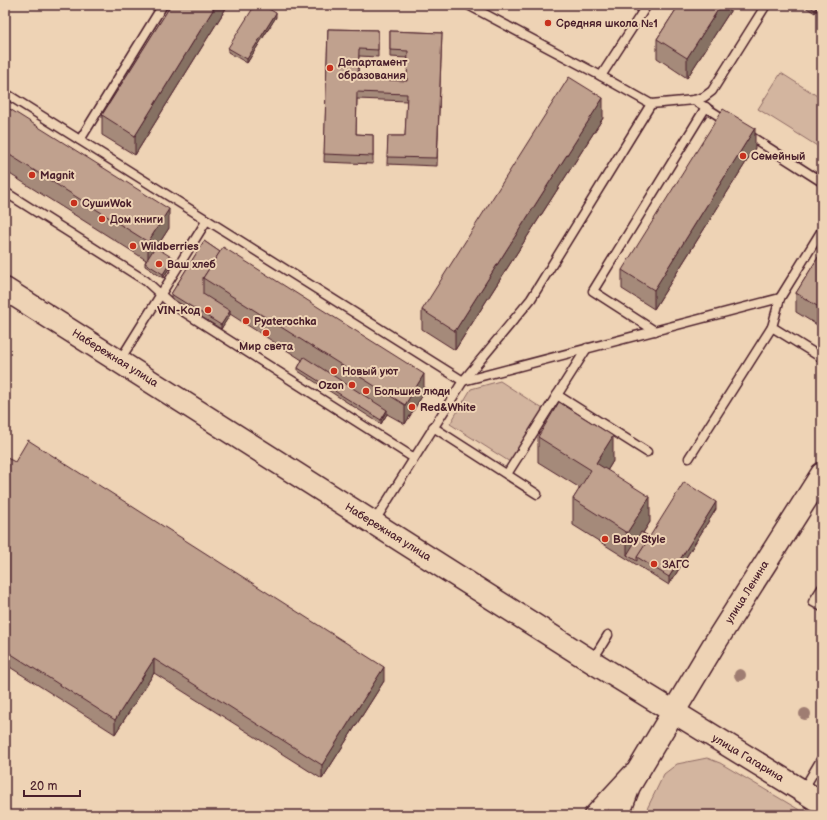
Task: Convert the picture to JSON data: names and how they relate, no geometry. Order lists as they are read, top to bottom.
{
  "streets": {
    "main road": ["Набережная улица", "улица Ленина", "улица Гагарина"]
  },
  "crossings": [
    ["Набережная улица", "улица Ленина"],
    ["Набережная улица", "улица Гагарина"],
    ["улица Ленина", "улица Гагарина"]
  ],
  "places": [
    "Средняя школа №1",
    "Департамент образования",
    "Семейный",
    "Magnit",
    "СушиWok",
    "Дом книги",
    "Wildberries",
    "Ваш хлеб",
    "VIN-Код",
    "Pyaterochka",
    "Мир света",
    "Новый уют",
    "Ozon",
    "Большие люди",
    "Red&White",
    "Baby Style",
    "ЗАГС"
  ],
  "scale_bar": "20 m"
}
